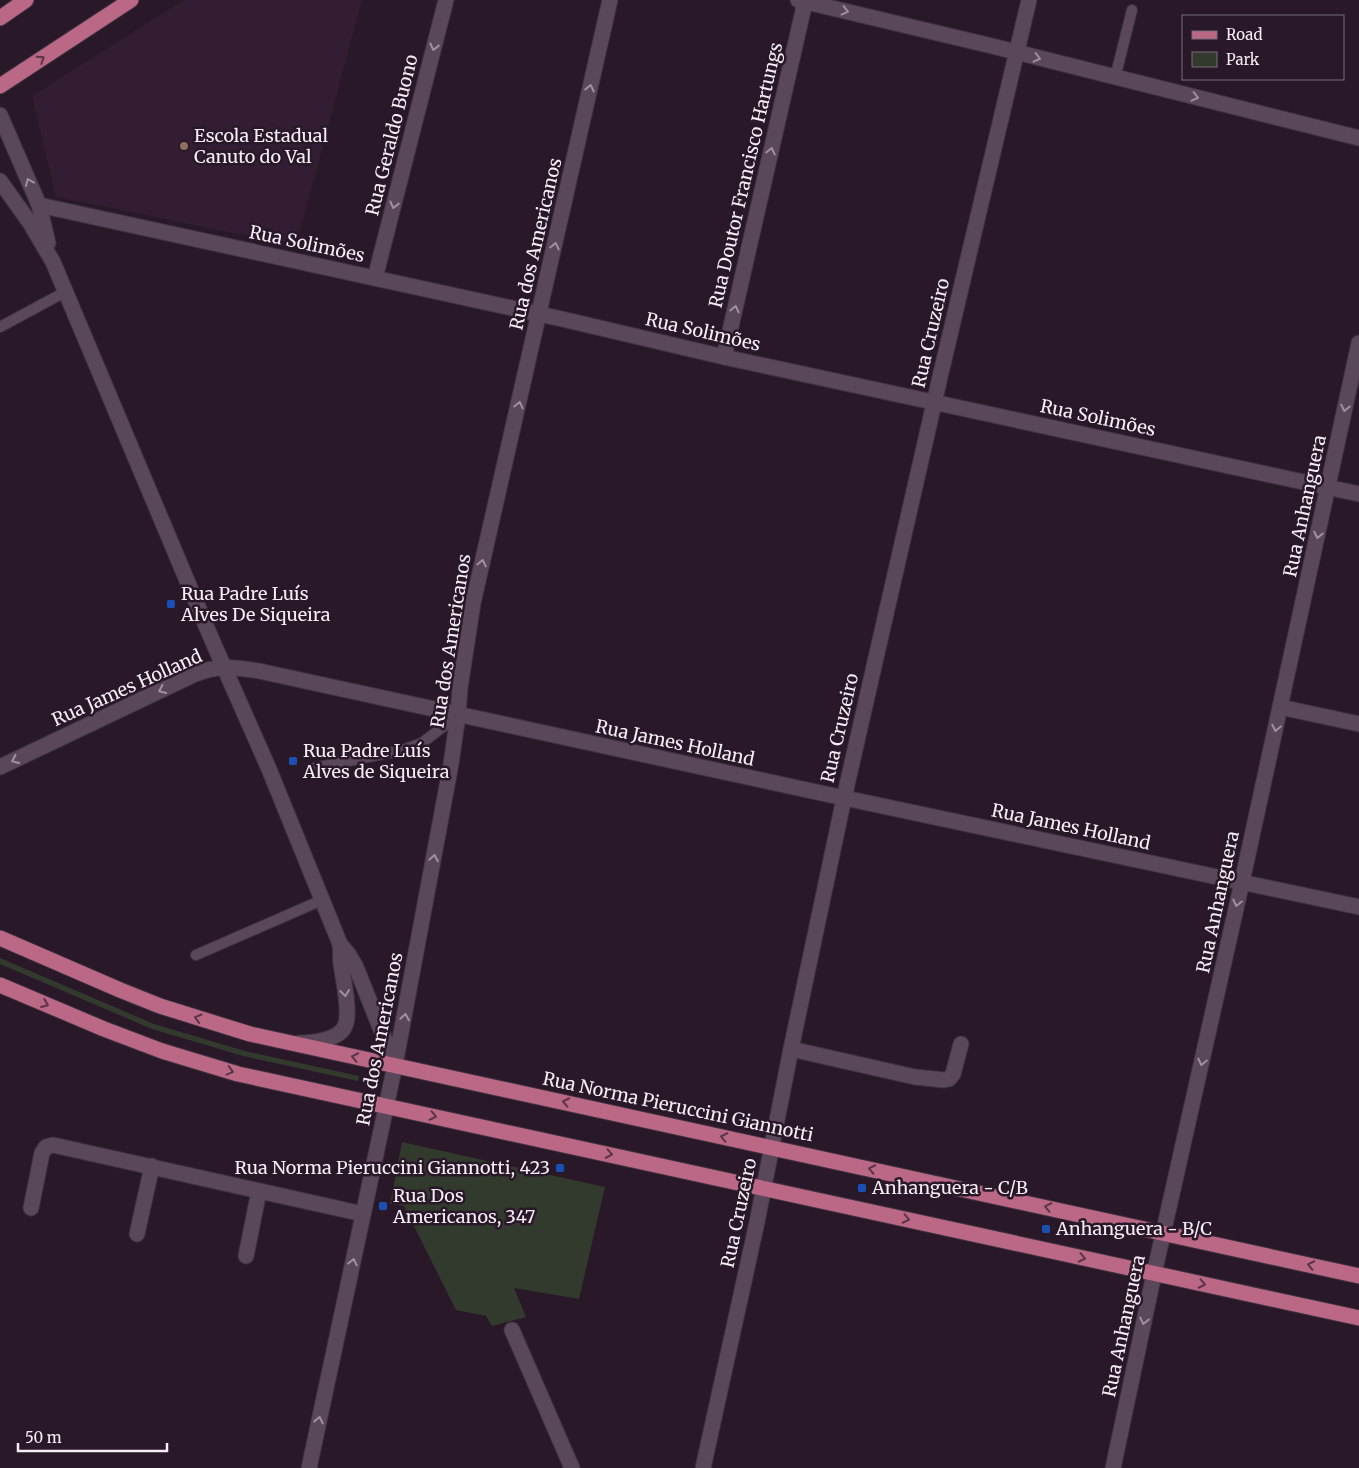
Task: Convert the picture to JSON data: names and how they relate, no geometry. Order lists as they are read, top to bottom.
{
  "streets": {
    "main road": ["Rua Norma Pieruccini Giannotti"],
    "street": [
      "Rua Geraldo Buono",
      "Rua Doutor Francisco Hartungs",
      "Rua Solimões",
      "Rua dos Americanos",
      "Rua Cruzeiro",
      "Rua Anhanguera",
      "Rua James Holland"
    ]
  },
  "crossings": [
    ["Rua Geraldo Buono", "Rua Solimões"],
    ["Rua Doutor Francisco Hartungs", "Rua Solimões"],
    ["Rua Solimões", "Rua dos Americanos"],
    ["Rua Solimões", "Rua Cruzeiro"],
    ["Rua Solimões", "Rua Anhanguera"],
    ["Rua dos Americanos", "Rua James Holland"],
    ["Rua dos Americanos", "Rua Norma Pieruccini Giannotti"],
    ["Rua Cruzeiro", "Rua James Holland"],
    ["Rua Cruzeiro", "Rua Norma Pieruccini Giannotti"],
    ["Rua Anhanguera", "Rua James Holland"],
    ["Rua Anhanguera", "Rua Norma Pieruccini Giannotti"]
  ],
  "one_way": [
    "Rua Geraldo Buono",
    "Rua Doutor Francisco Hartungs",
    "Rua dos Americanos",
    "Rua Anhanguera"
  ],
  "places": {
    "other": ["Escola Estadual Canuto do Val"],
    "transit": [
      "Rua Padre Luís Alves De Siqueira",
      "Rua Padre Luís Alves de Siqueira",
      "Rua Norma Pieruccini Giannotti, 423",
      "Anhanguera - C/B",
      "Rua Dos Americanos, 347",
      "Anhanguera - B/C"
    ]
  },
  "legend": ["Road", "Park"],
  "scale_bar": "50 m"
}
